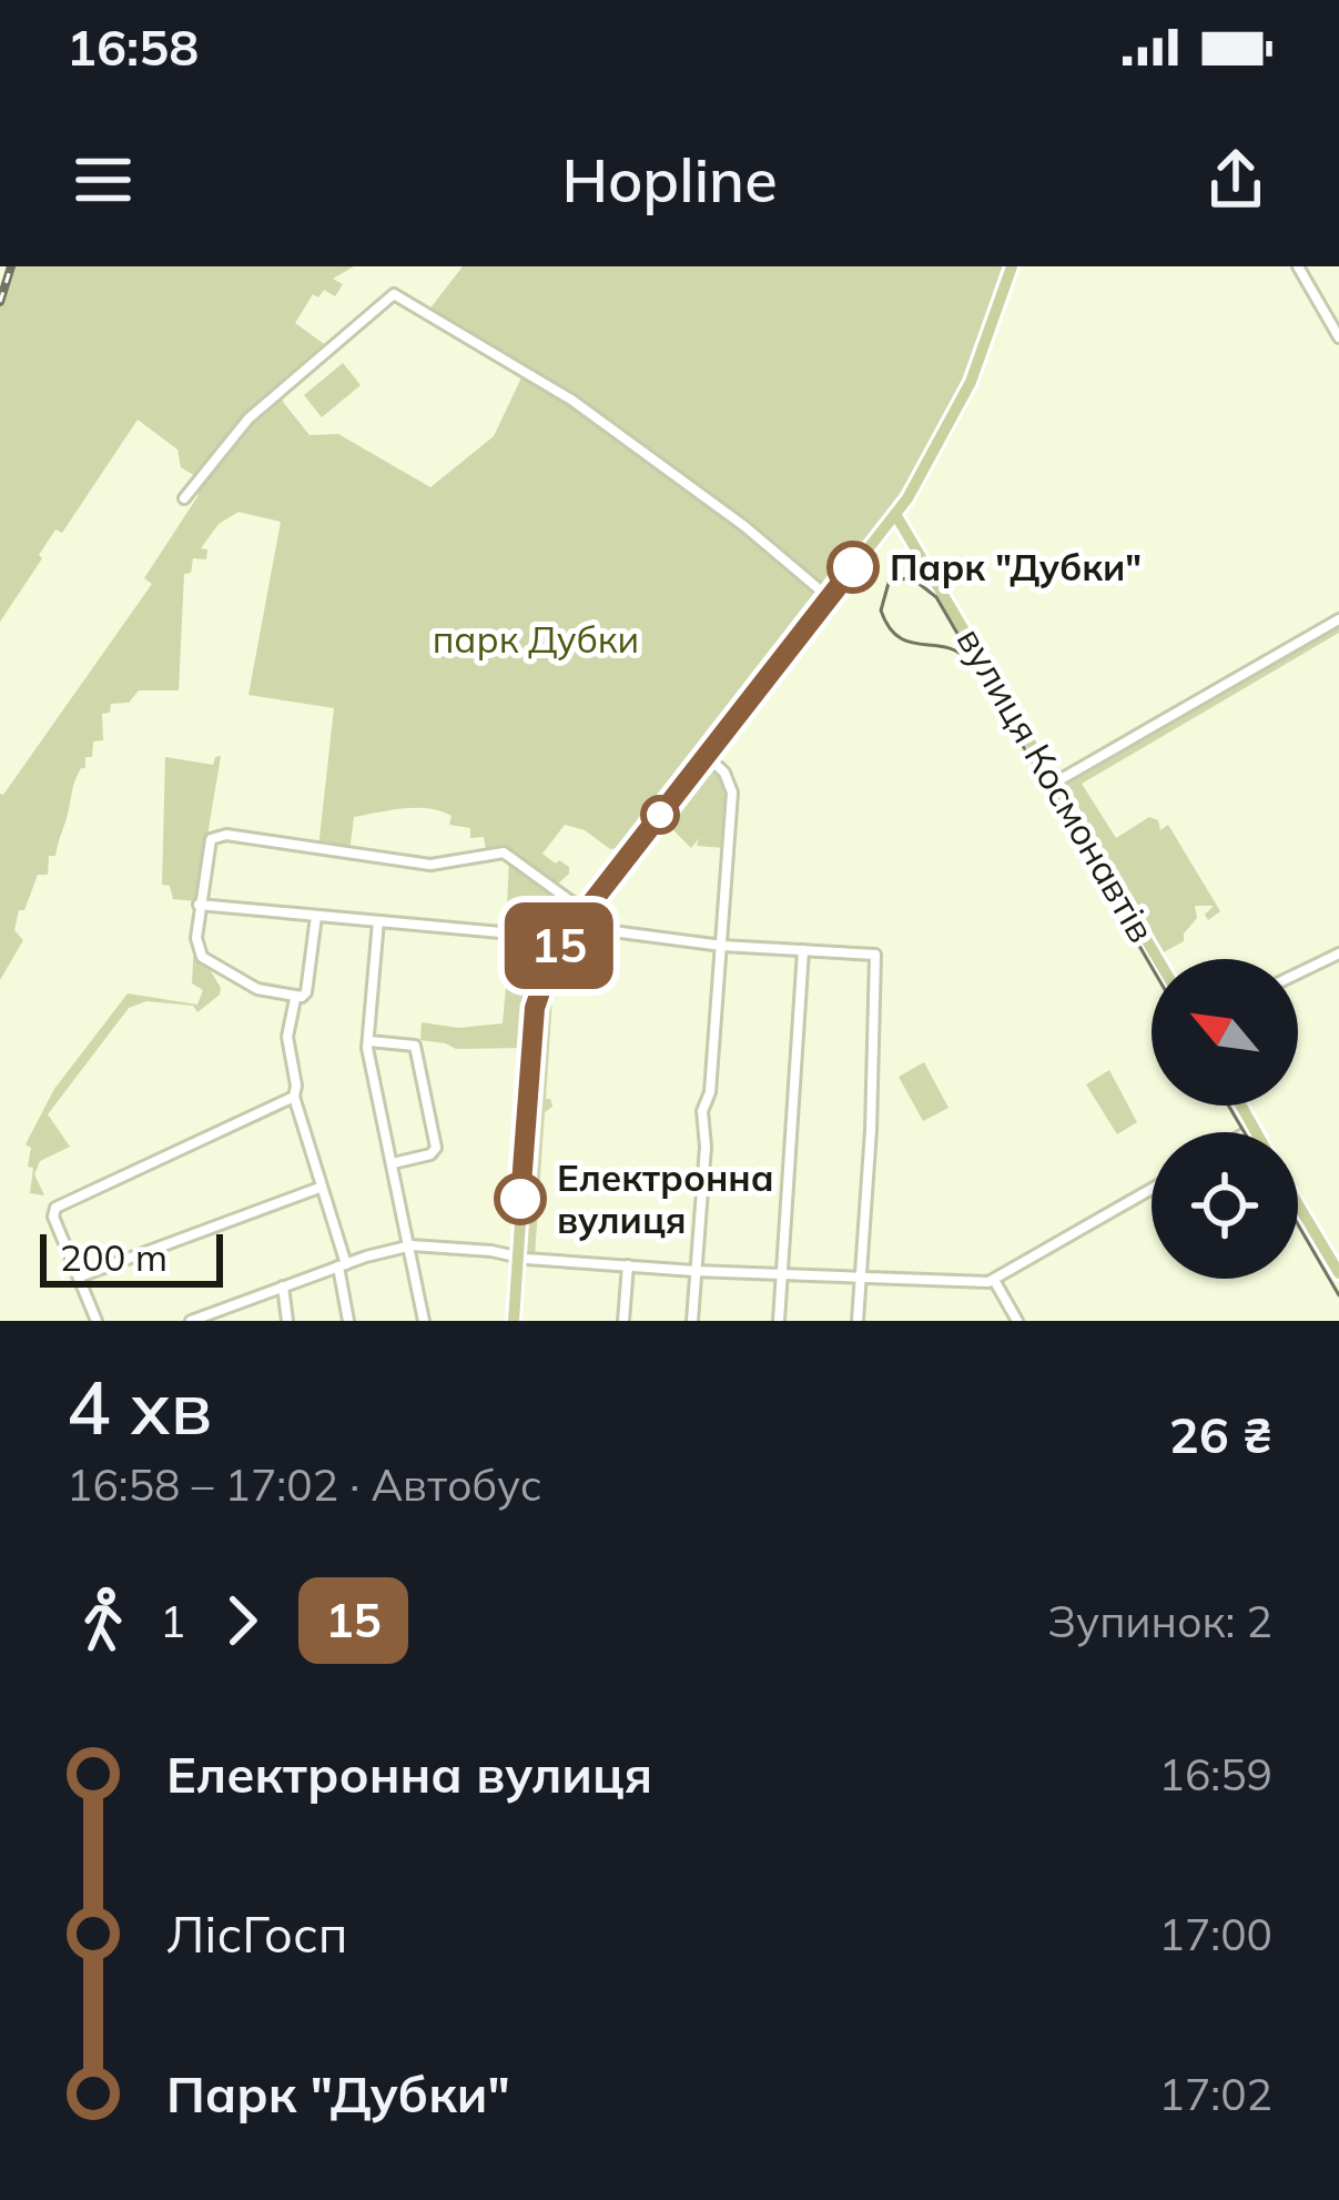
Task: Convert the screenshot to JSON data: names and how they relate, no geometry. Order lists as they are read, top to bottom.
{
  "streets": {
    "main road": ["вулиця Космонавтів"]
  },
  "parks": ["парк Дубки"],
  "places": ["Парк \"Дубки\"", "Електронна вулиця"],
  "lines": ["bus line 15"],
  "scale_bar": "200 m",
  "north": "top left",
  "page": {
    "status": "16:58",
    "header": "Hopline",
    "on_map": "15",
    "scale": "200 m",
    "heading": ["4 хв", "16:58 – 17:02 · Автобус", "26 ₴"],
    "legs": ["1", "15", "Зупинок: 2"],
    "list": [
      {
        "name": "Електронна вулиця",
        "value": "16:59"
      },
      {
        "name": "ЛісГосп",
        "value": "17:00"
      },
      {
        "name": "Парк \"Дубки\"",
        "value": "17:02"
      }
    ]
  }
}
